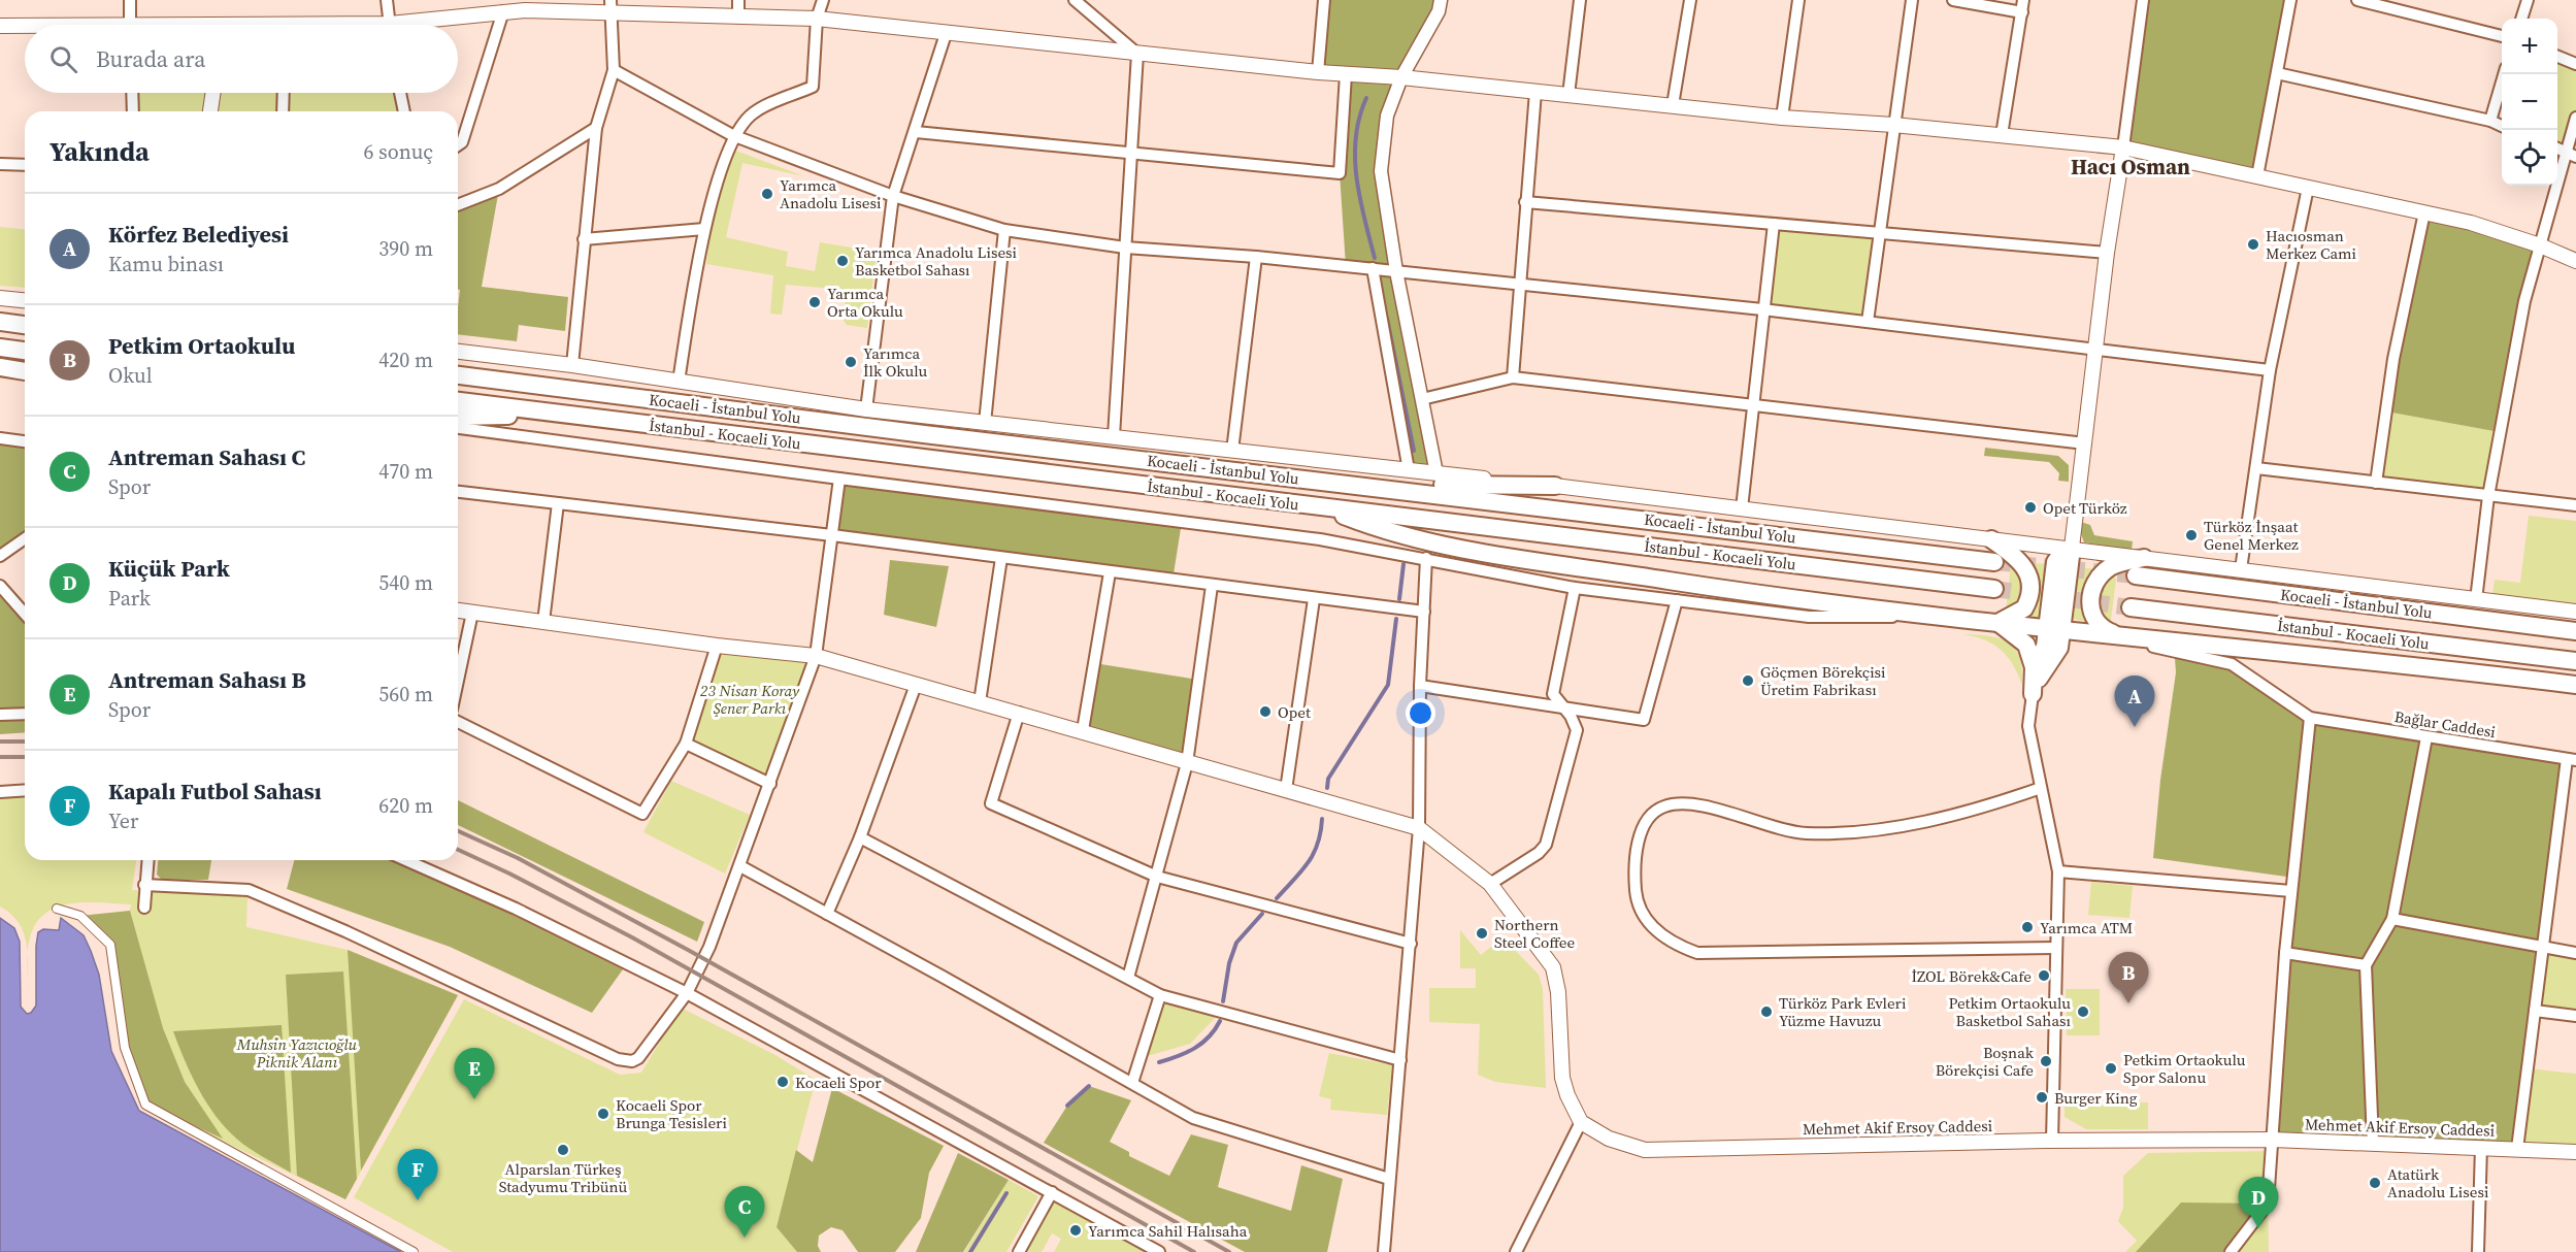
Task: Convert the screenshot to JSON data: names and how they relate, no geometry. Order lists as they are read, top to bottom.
{
  "streets": {
    "highway": ["Kocaeli - İstanbul Yolu", "İstanbul - Kocaeli Yolu"],
    "main road": ["Mehmet Akif Ersoy Caddesi"],
    "street": ["Bağlar Caddesi"]
  },
  "districts": ["Hacı Osman"],
  "parks": ["23 Nisan Koray Şener Parkı", "Muhsin Yazıcıoğlu Piknik Alanı"],
  "places": [
    "Yarımca Anadolu Lisesi",
    "Hacıosman Merkez Cami",
    "Yarımca Anadolu Lisesi Basketbol Sahası",
    "Yarımca Orta Okulu",
    "Yarımca İlk Okulu",
    "Opet Türköz",
    "Türköz İnşaat Genel Merkez",
    "Göçmen Börekçisi Üretim Fabrikası",
    "Opet",
    "Yarımca ATM",
    "Northern Steel Coffee",
    "İZOL Börek&Cafe",
    "Türköz Park Evleri Yüzme Havuzu",
    "Petkim Ortaokulu Basketbol Sahası",
    "Boşnak Börekçisi Cafe",
    "Petkim Ortaokulu Spor Salonu",
    "Kocaeli Spor",
    "Burger King",
    "Kocaeli Spor Brunga Tesisleri",
    "Alparslan Türkeş Stadyumu Tribünü",
    "Atatürk Anadolu Lisesi",
    "Yarımca Sahil Halısaha"
  ],
  "page": {
    "map_buttons": ["+", "−"],
    "search": "Burada ara",
    "heading": ["Yakında", "6 sonuç"],
    "list": [
      {
        "mark": "A",
        "name": "Körfez Belediyesi",
        "note": "Kamu binası",
        "value": "390 m"
      },
      {
        "mark": "B",
        "name": "Petkim Ortaokulu",
        "note": "Okul",
        "value": "420 m"
      },
      {
        "mark": "C",
        "name": "Antreman Sahası C",
        "note": "Spor",
        "value": "470 m"
      },
      {
        "mark": "D",
        "name": "Küçük Park",
        "note": "Park",
        "value": "540 m"
      },
      {
        "mark": "E",
        "name": "Antreman Sahası B",
        "note": "Spor",
        "value": "560 m"
      },
      {
        "mark": "F",
        "name": "Kapalı Futbol Sahası",
        "note": "Yer",
        "value": "620 m"
      }
    ],
    "pins": [
      "A",
      "B",
      "E",
      "F",
      "D",
      "C"
    ]
  }
}
